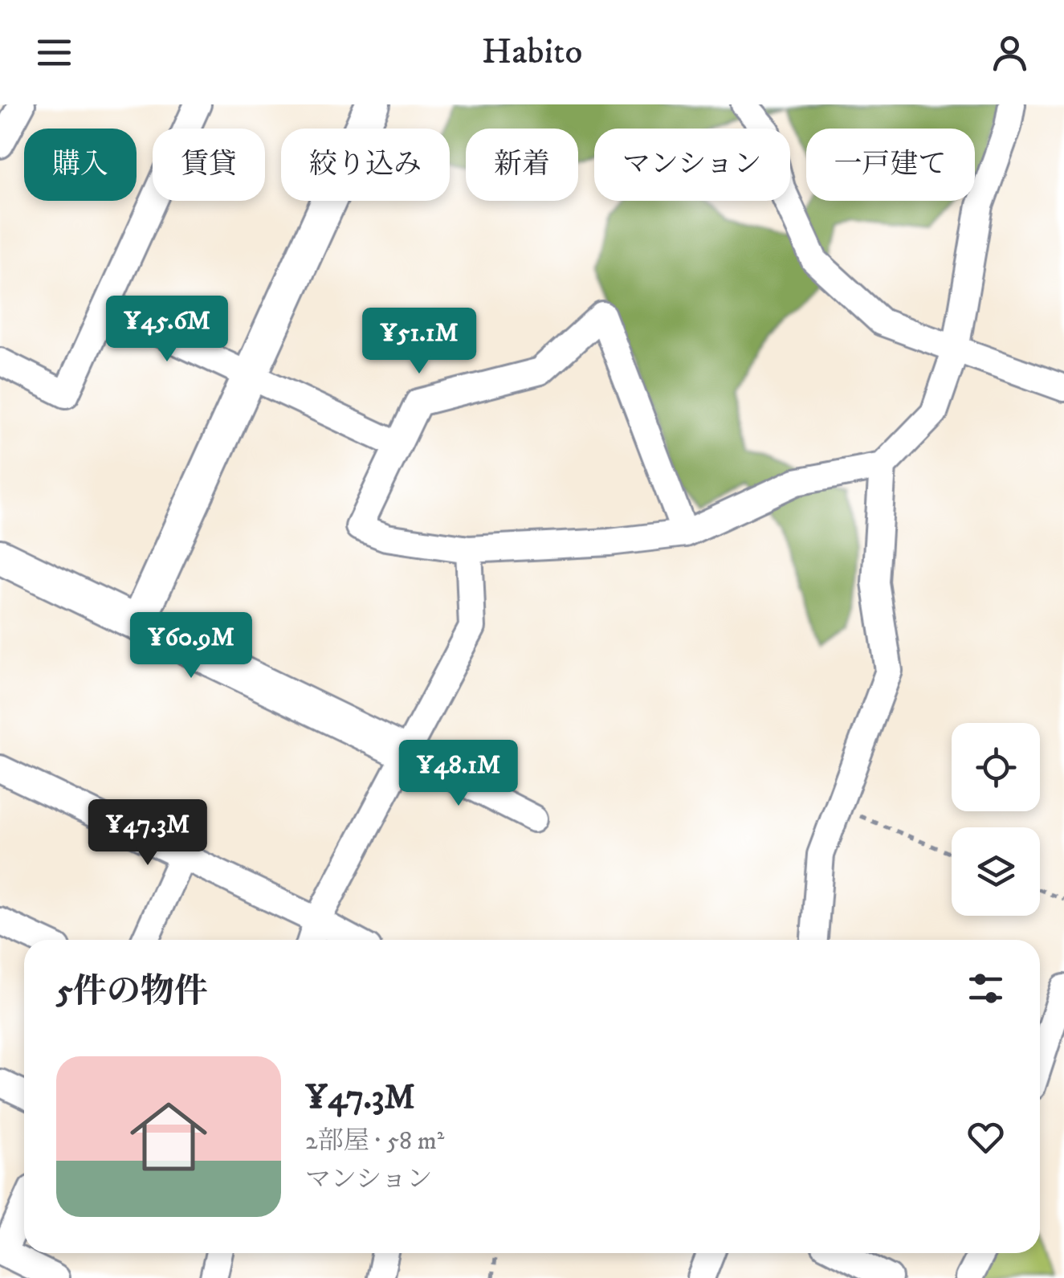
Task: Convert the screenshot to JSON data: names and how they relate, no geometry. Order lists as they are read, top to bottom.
{
  "page": {
    "header": "Habito",
    "chip": [
      "購入",
      "賃貸",
      "絞り込み",
      "新着",
      "マンション",
      "一戸建て"
    ],
    "price": [
      "¥45.6M",
      "¥51.1M",
      "¥60.9M",
      "¥48.1M",
      "¥47.3M"
    ],
    "heading": "5件の物件",
    "list": [
      {
        "name": "¥47.3M",
        "note": "2部屋 · 58 m² · マンション"
      }
    ]
  }
}
